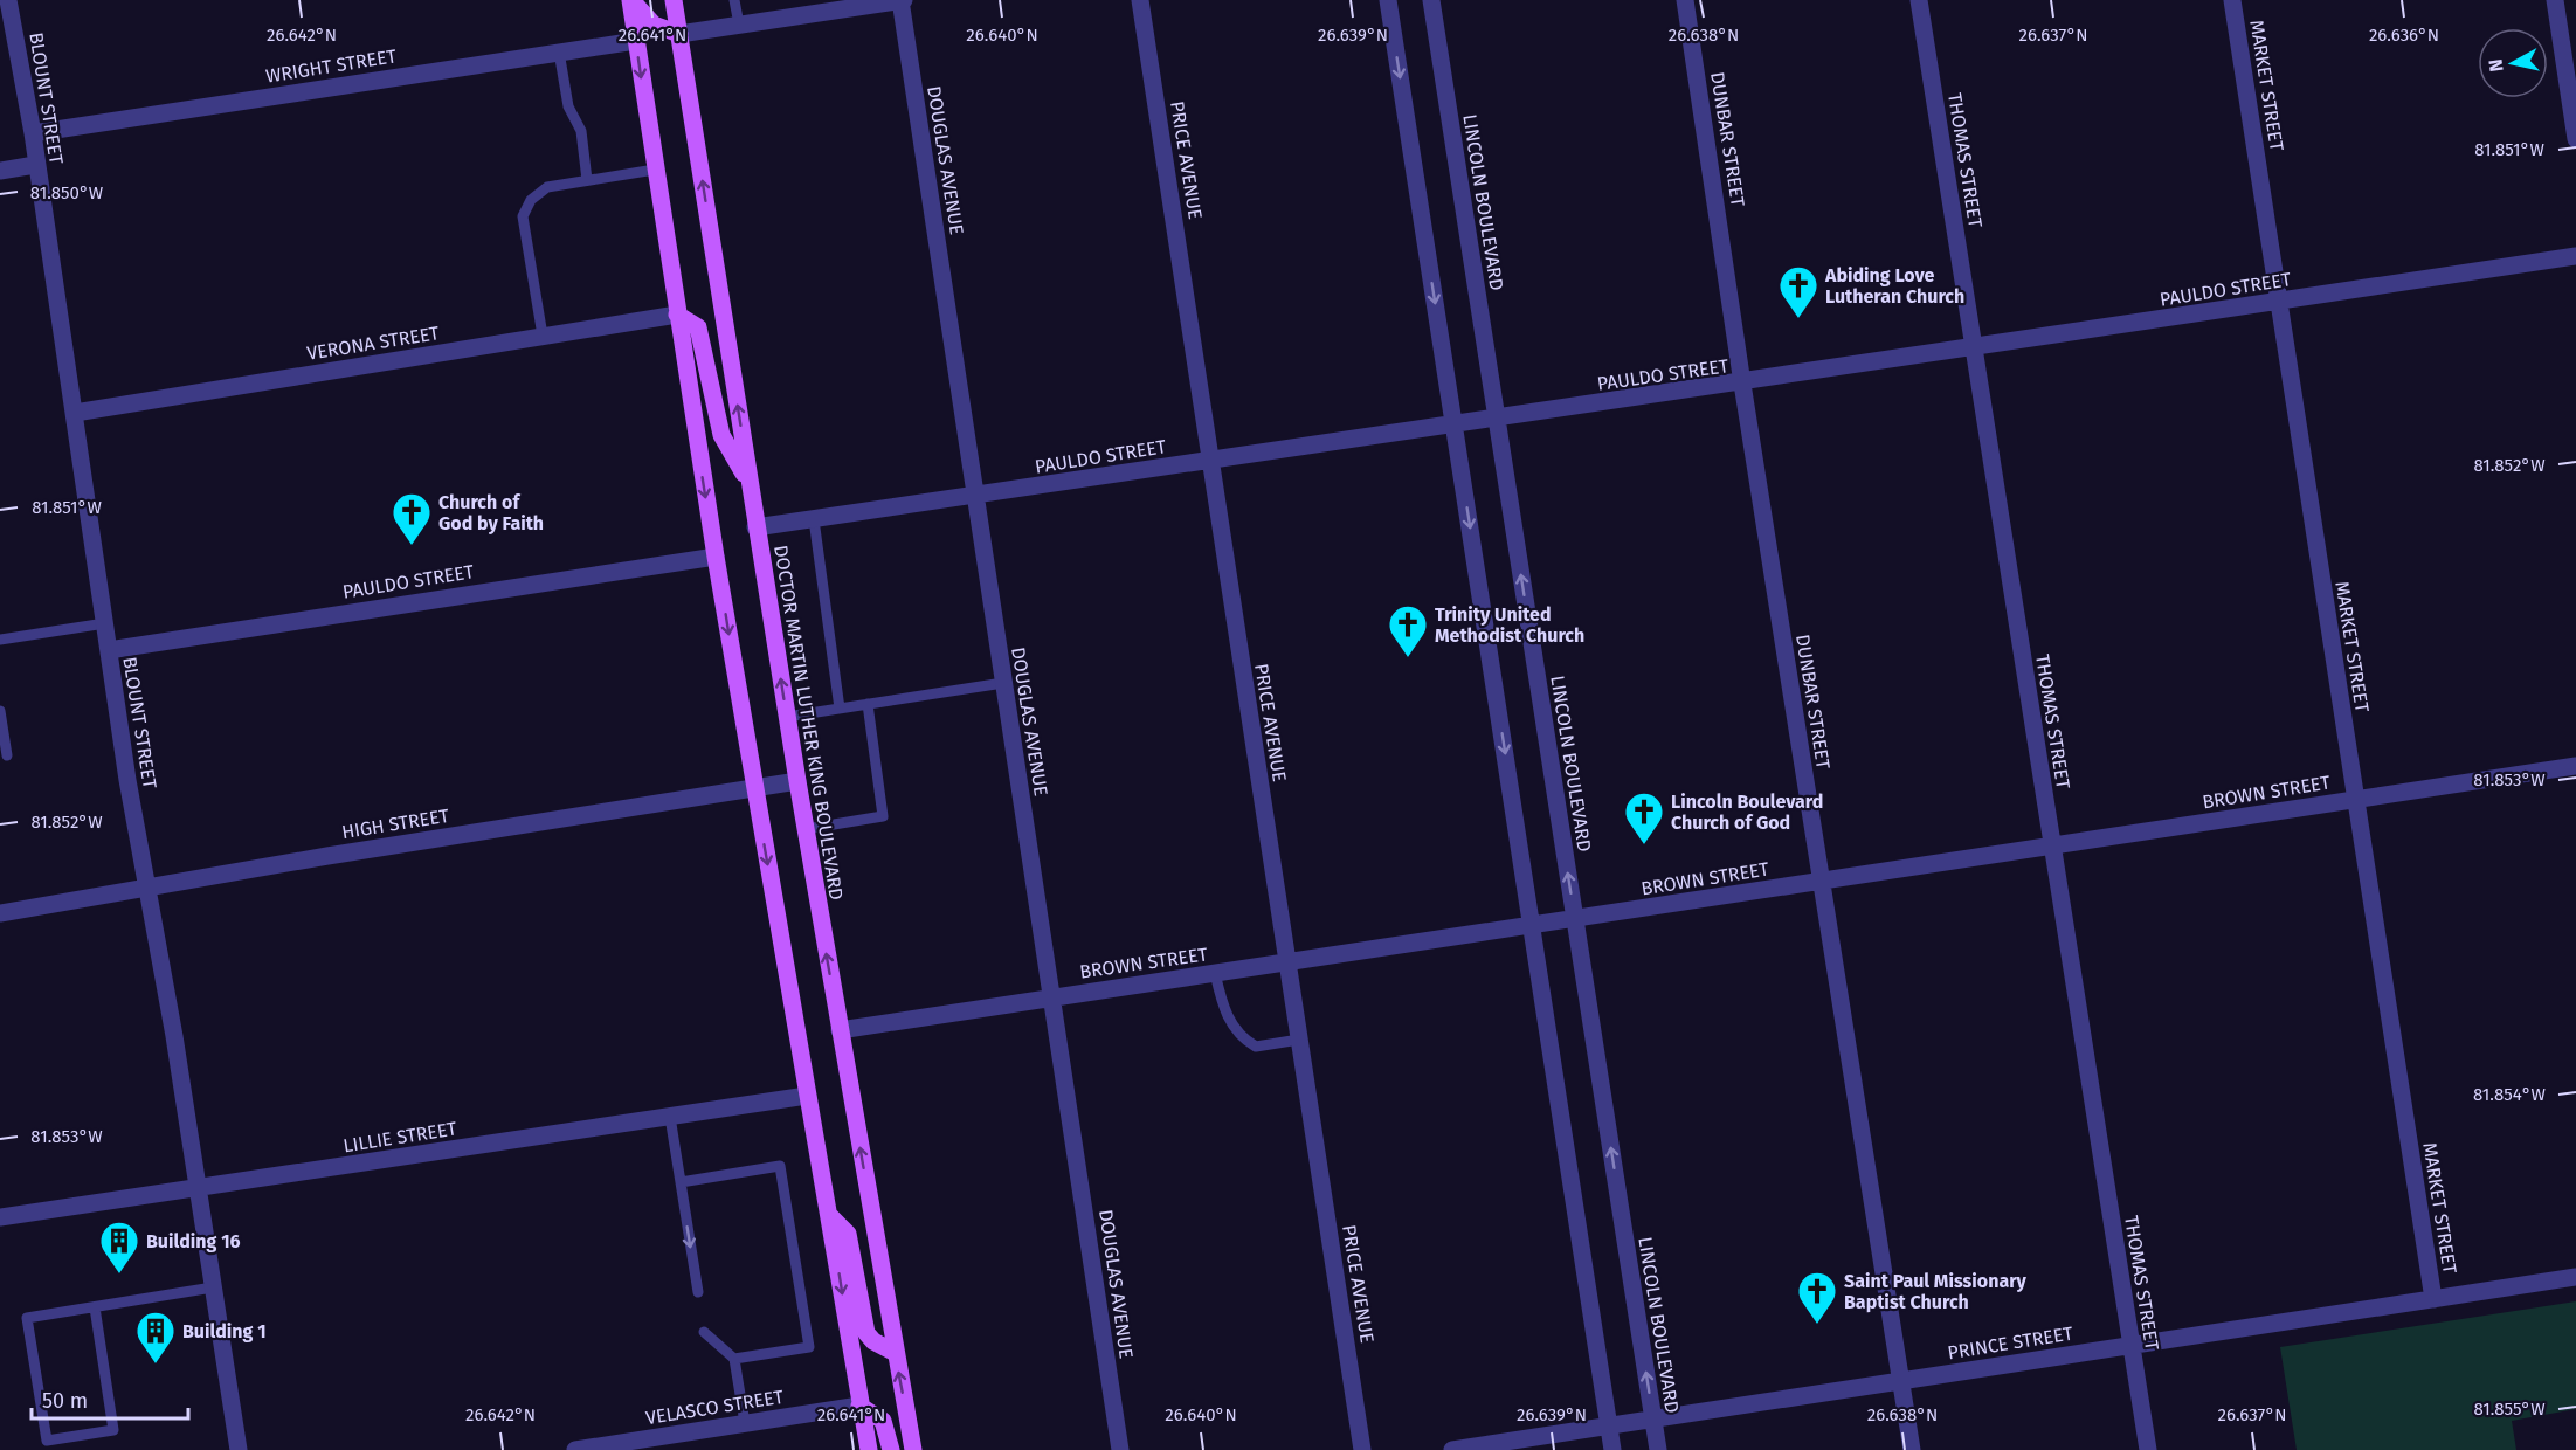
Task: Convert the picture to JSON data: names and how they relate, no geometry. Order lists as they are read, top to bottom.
{
  "streets": {
    "main road": ["DOCTOR MARTIN LUTHER KING BOULEVARD"],
    "street": [
      "WRIGHT STREET",
      "MARKET STREET",
      "BLOUNT STREET",
      "DUNBAR STREET",
      "DOUGLAS AVENUE",
      "PRICE AVENUE",
      "THOMAS STREET",
      "LINCOLN BOULEVARD",
      "PAULDO STREET",
      "VERONA STREET",
      "BROWN STREET",
      "HIGH STREET",
      "LILLIE STREET",
      "PRINCE STREET",
      "VELASCO STREET"
    ]
  },
  "crossings": [
    ["WRIGHT STREET", "BLOUNT STREET"],
    ["MARKET STREET", "PAULDO STREET"],
    ["MARKET STREET", "BROWN STREET"],
    ["MARKET STREET", "PRINCE STREET"],
    ["BLOUNT STREET", "PAULDO STREET"],
    ["BLOUNT STREET", "VERONA STREET"],
    ["BLOUNT STREET", "HIGH STREET"],
    ["BLOUNT STREET", "LILLIE STREET"],
    ["DUNBAR STREET", "PAULDO STREET"],
    ["DUNBAR STREET", "BROWN STREET"],
    ["DUNBAR STREET", "PRINCE STREET"],
    ["DOUGLAS AVENUE", "PAULDO STREET"],
    ["DOUGLAS AVENUE", "BROWN STREET"],
    ["PRICE AVENUE", "PAULDO STREET"],
    ["PRICE AVENUE", "BROWN STREET"],
    ["THOMAS STREET", "PAULDO STREET"],
    ["THOMAS STREET", "BROWN STREET"],
    ["THOMAS STREET", "PRINCE STREET"],
    ["LINCOLN BOULEVARD", "PAULDO STREET"],
    ["LINCOLN BOULEVARD", "BROWN STREET"],
    ["LINCOLN BOULEVARD", "PRINCE STREET"],
    ["PAULDO STREET", "DOCTOR MARTIN LUTHER KING BOULEVARD"],
    ["DOCTOR MARTIN LUTHER KING BOULEVARD", "BROWN STREET"],
    ["DOCTOR MARTIN LUTHER KING BOULEVARD", "HIGH STREET"]
  ],
  "places": {
    "church": [
      "Abiding Love Lutheran Church",
      "Church of God by Faith",
      "Trinity United Methodist Church",
      "Lincoln Boulevard Church of God",
      "Saint Paul Missionary Baptist Church"
    ],
    "building": ["Building 16", "Building 1"]
  },
  "scale_bar": "50 m",
  "north": "left",
  "coordinates": [
    "26.642°N",
    "26.641°N",
    "26.640°N",
    "26.639°N",
    "26.638°N",
    "26.637°N",
    "26.636°N",
    "81.851°W",
    "81.850°W",
    "81.852°W",
    "81.853°W",
    "81.854°W",
    "81.855°W"
  ]
}
